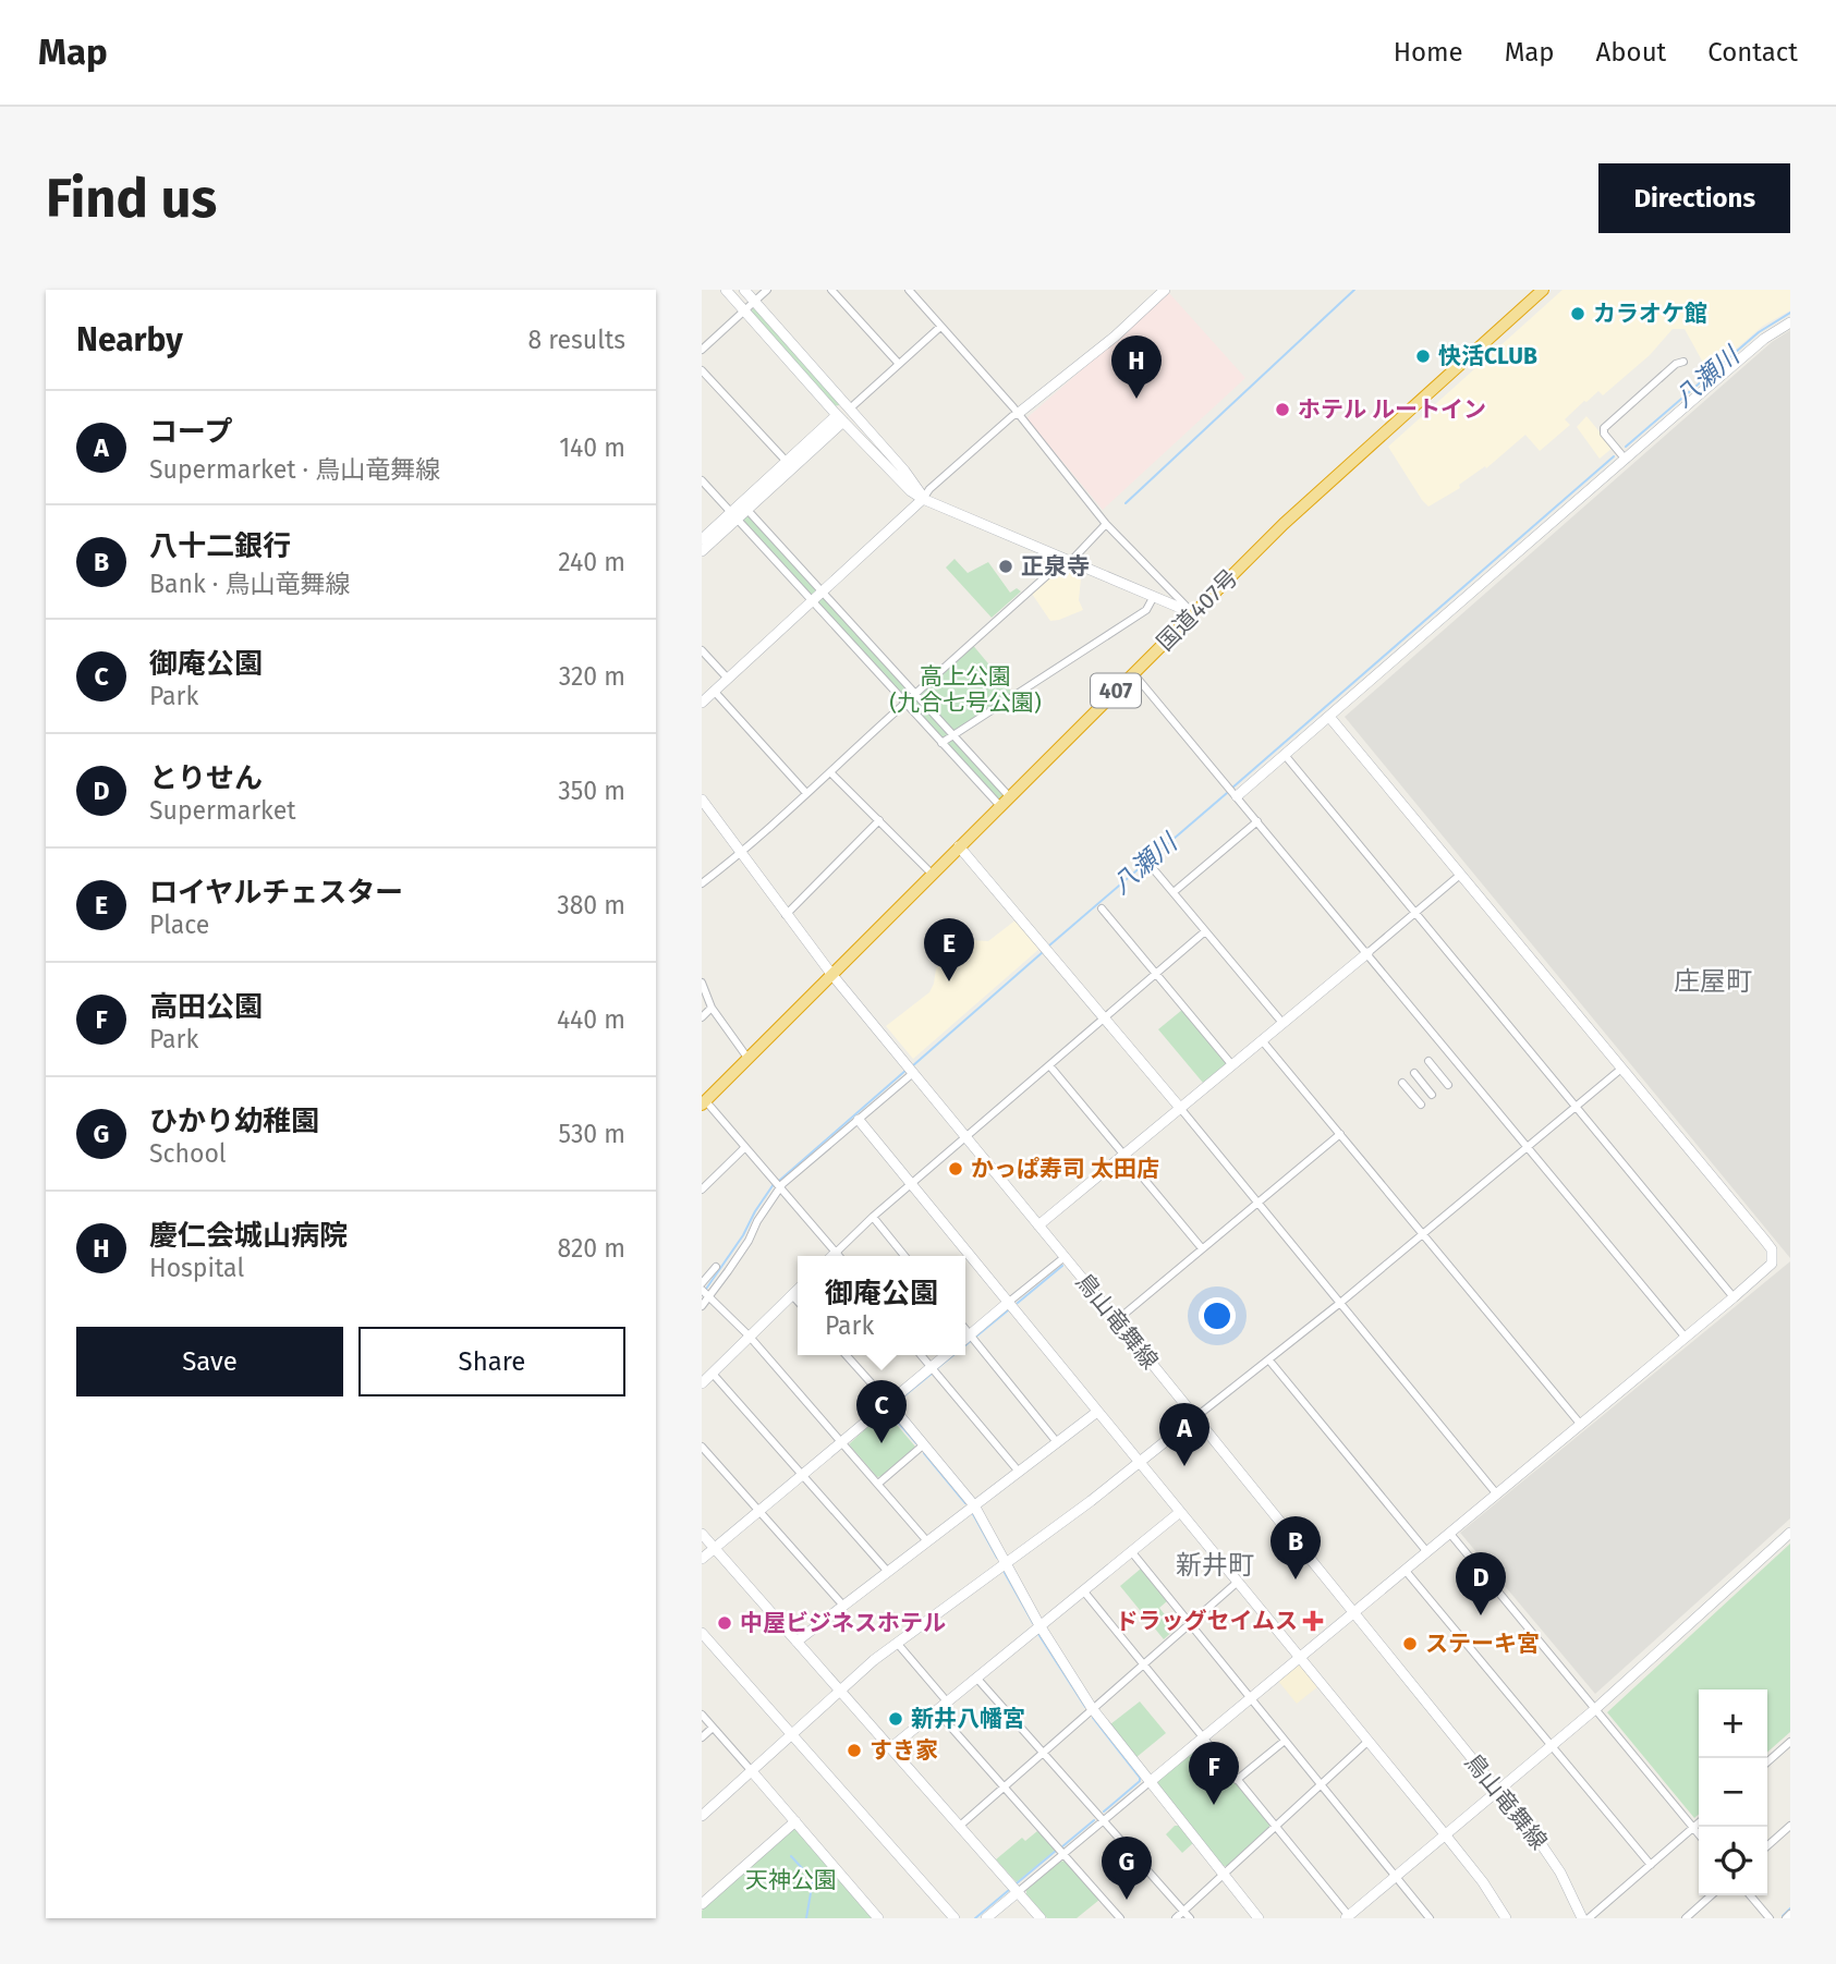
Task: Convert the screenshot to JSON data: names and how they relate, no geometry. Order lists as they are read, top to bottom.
{
  "streets": {
    "highway": ["国道407号", "407"],
    "street": ["鳥山竜舞線"]
  },
  "crossings": [
    ["国道407号", "鳥山竜舞線"]
  ],
  "districts": ["庄屋町", "新井町"],
  "water": ["八瀬川"],
  "parks": ["高上公園 (九合七号公園)", "天神公園"],
  "places": {
    "other": [
      "カラオケ館",
      "快活CLUB",
      "ホテル ルートイン",
      "正泉寺",
      "かっぱ寿司 太田店",
      "中屋ビジネスホテル",
      "ステーキ宮",
      "新井八幡宮",
      "すき家"
    ],
    "health": ["ドラッグセイムス"]
  },
  "page": {
    "header": "Map",
    "nav": [
      "Home",
      "Map",
      "About",
      "Contact"
    ],
    "buttons": [
      "Directions",
      ["Save", "Share"]
    ],
    "title": "Find us",
    "heading": ["Nearby", "8 results"],
    "pins": [
      "H",
      "E",
      "C",
      "A",
      "B",
      "D",
      "F",
      "G"
    ],
    "list": [
      {
        "mark": "A",
        "name": "コープ",
        "note": "Supermarket · 鳥山竜舞線",
        "value": "140 m"
      },
      {
        "mark": "B",
        "name": "八十二銀行",
        "note": "Bank · 鳥山竜舞線",
        "value": "240 m"
      },
      {
        "mark": "C",
        "name": "御庵公園",
        "note": "Park",
        "value": "320 m"
      },
      {
        "mark": "D",
        "name": "とりせん",
        "note": "Supermarket",
        "value": "350 m"
      },
      {
        "mark": "E",
        "name": "ロイヤルチェスター",
        "note": "Place",
        "value": "380 m"
      },
      {
        "mark": "F",
        "name": "高田公園",
        "note": "Park",
        "value": "440 m"
      },
      {
        "mark": "G",
        "name": "ひかり幼稚園",
        "note": "School",
        "value": "530 m"
      },
      {
        "mark": "H",
        "name": "慶仁会城山病院",
        "note": "Hospital",
        "value": "820 m"
      }
    ],
    "popup": ["御庵公園", "Park"],
    "map_buttons": ["+", "−"]
  }
}
